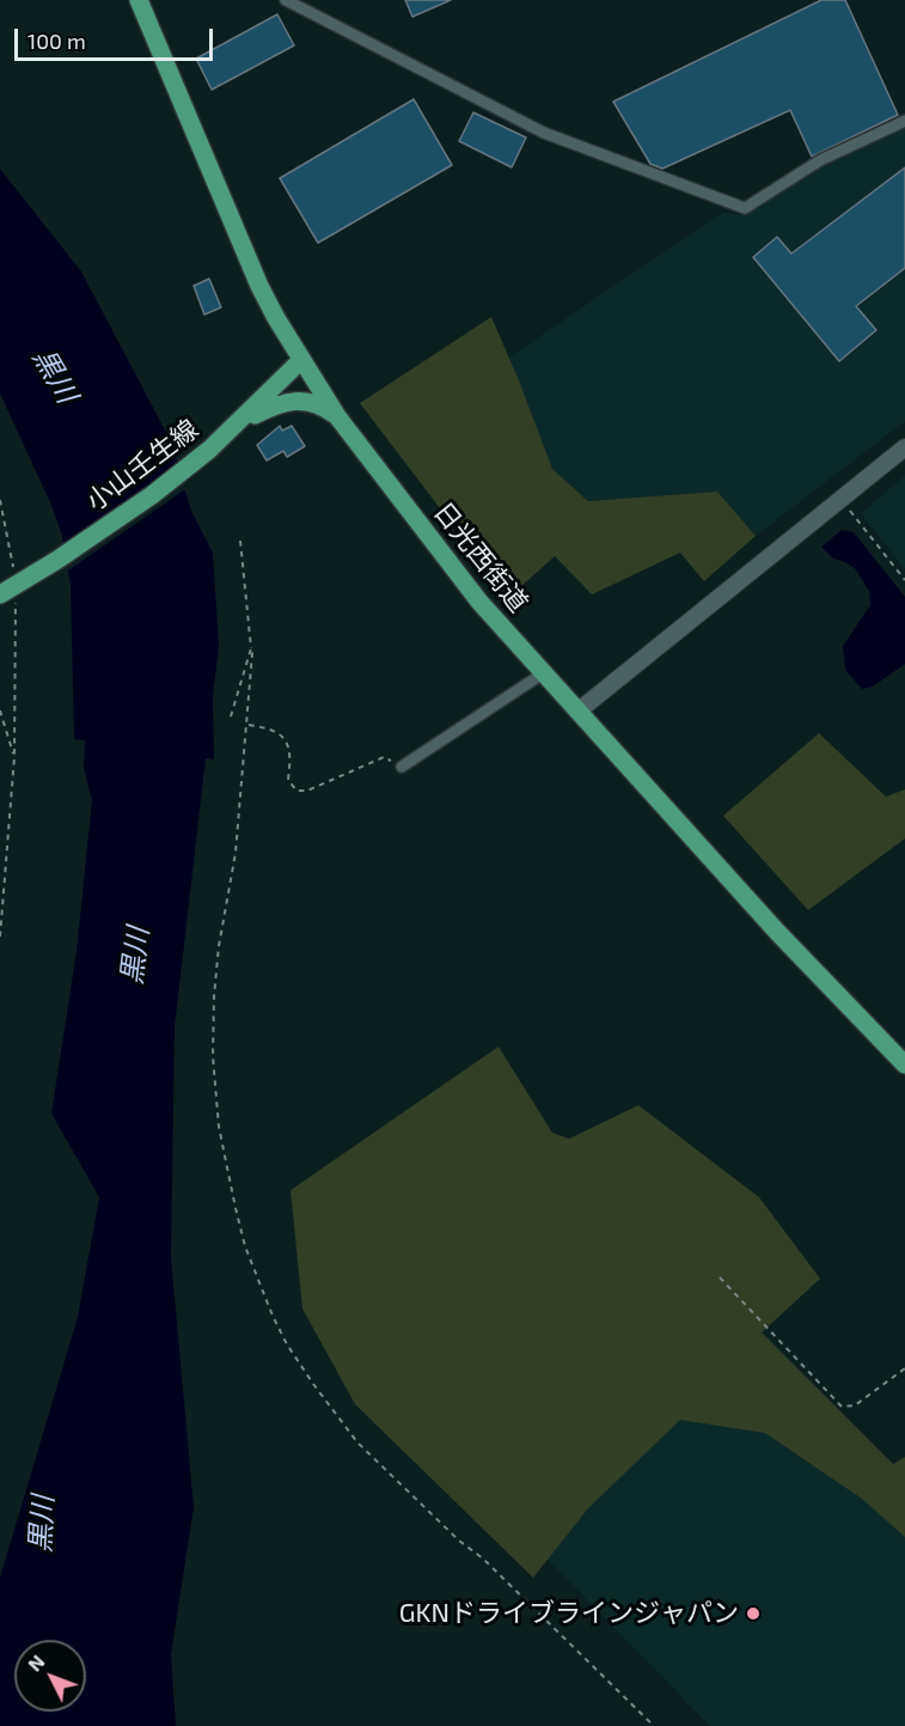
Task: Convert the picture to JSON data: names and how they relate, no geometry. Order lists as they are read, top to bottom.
{
  "streets": {
    "main road": ["小山壬生線", "日光西街道"]
  },
  "crossings": [
    ["小山壬生線", "日光西街道"]
  ],
  "water": ["黒川"],
  "places": ["GKNドライブラインジャパン"],
  "scale_bar": "100 m",
  "north": "top left"
}
